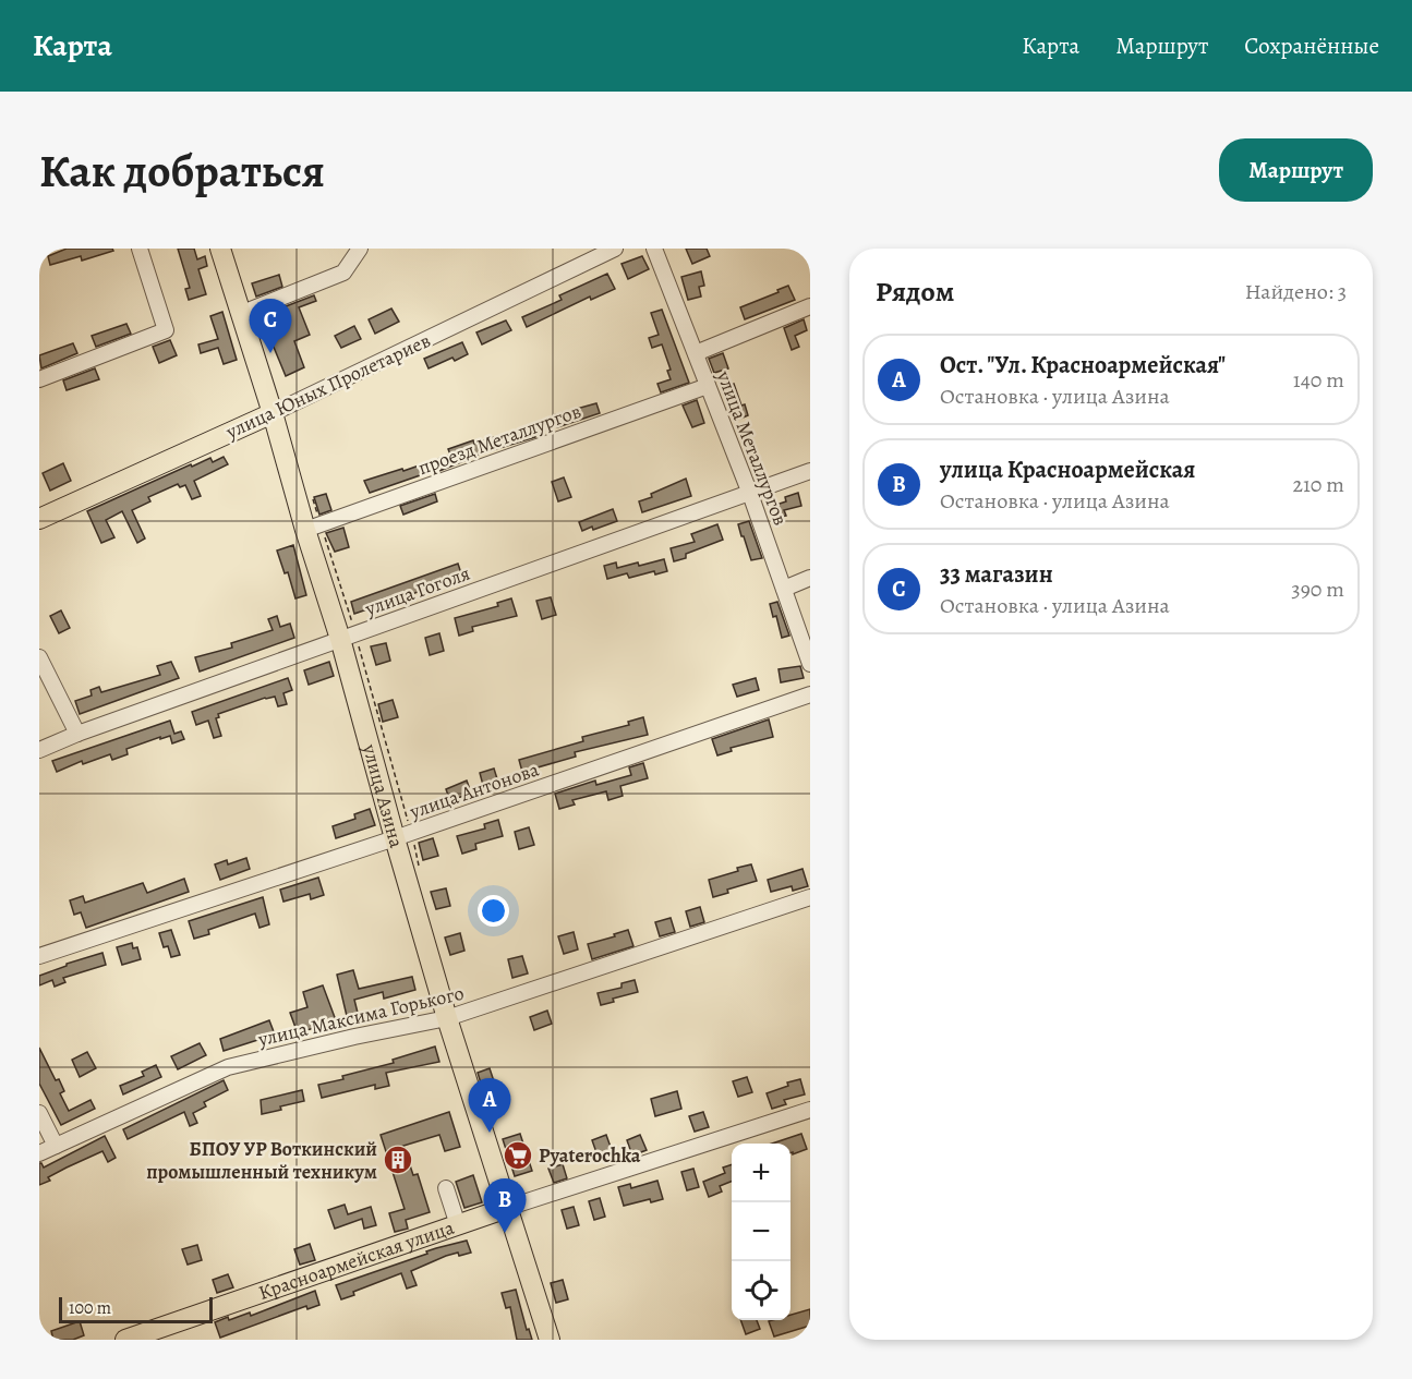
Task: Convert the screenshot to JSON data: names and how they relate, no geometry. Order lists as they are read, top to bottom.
{
  "streets": {
    "main road": ["улица Юных Пролетариев", "улица Азина", "Красноармейская улица"],
    "street": [
      "проезд Металлургов",
      "улица Металлургов",
      "улица Гоголя",
      "улица Антонова",
      "улица Максима Горького"
    ]
  },
  "crossings": [
    ["улица Юных Пролетариев", "улица Азина"],
    ["проезд Металлургов", "улица Металлургов"],
    ["проезд Металлургов", "улица Азина"],
    ["улица Металлургов", "улица Гоголя"],
    ["улица Гоголя", "улица Азина"],
    ["улица Антонова", "улица Азина"],
    ["улица Азина", "улица Максима Горького"],
    ["улица Азина", "Красноармейская улица"]
  ],
  "places": {
    "supermarket": ["Pyaterochka"],
    "building": ["БПОУ УР Воткинский промышленный техникум"]
  },
  "scale_bar": "100 m",
  "page": {
    "header": "Карта",
    "nav": ["Карта", "Маршрут", "Сохранённые"],
    "buttons": "Маршрут",
    "title": "Как добраться",
    "heading": ["Рядом", "Найдено: 3"],
    "pins": ["C", "A", "B"],
    "list": [
      {
        "mark": "A",
        "name": "Ост. \"Ул. Красноармейская\"",
        "note": "Остановка · улица Азина",
        "value": "140 m"
      },
      {
        "mark": "B",
        "name": "улица Красноармейская",
        "note": "Остановка · улица Азина",
        "value": "210 m"
      },
      {
        "mark": "C",
        "name": "33 магазин",
        "note": "Остановка · улица Азина",
        "value": "390 m"
      }
    ],
    "map_buttons": ["+", "−"],
    "scale": "100 m"
  }
}
